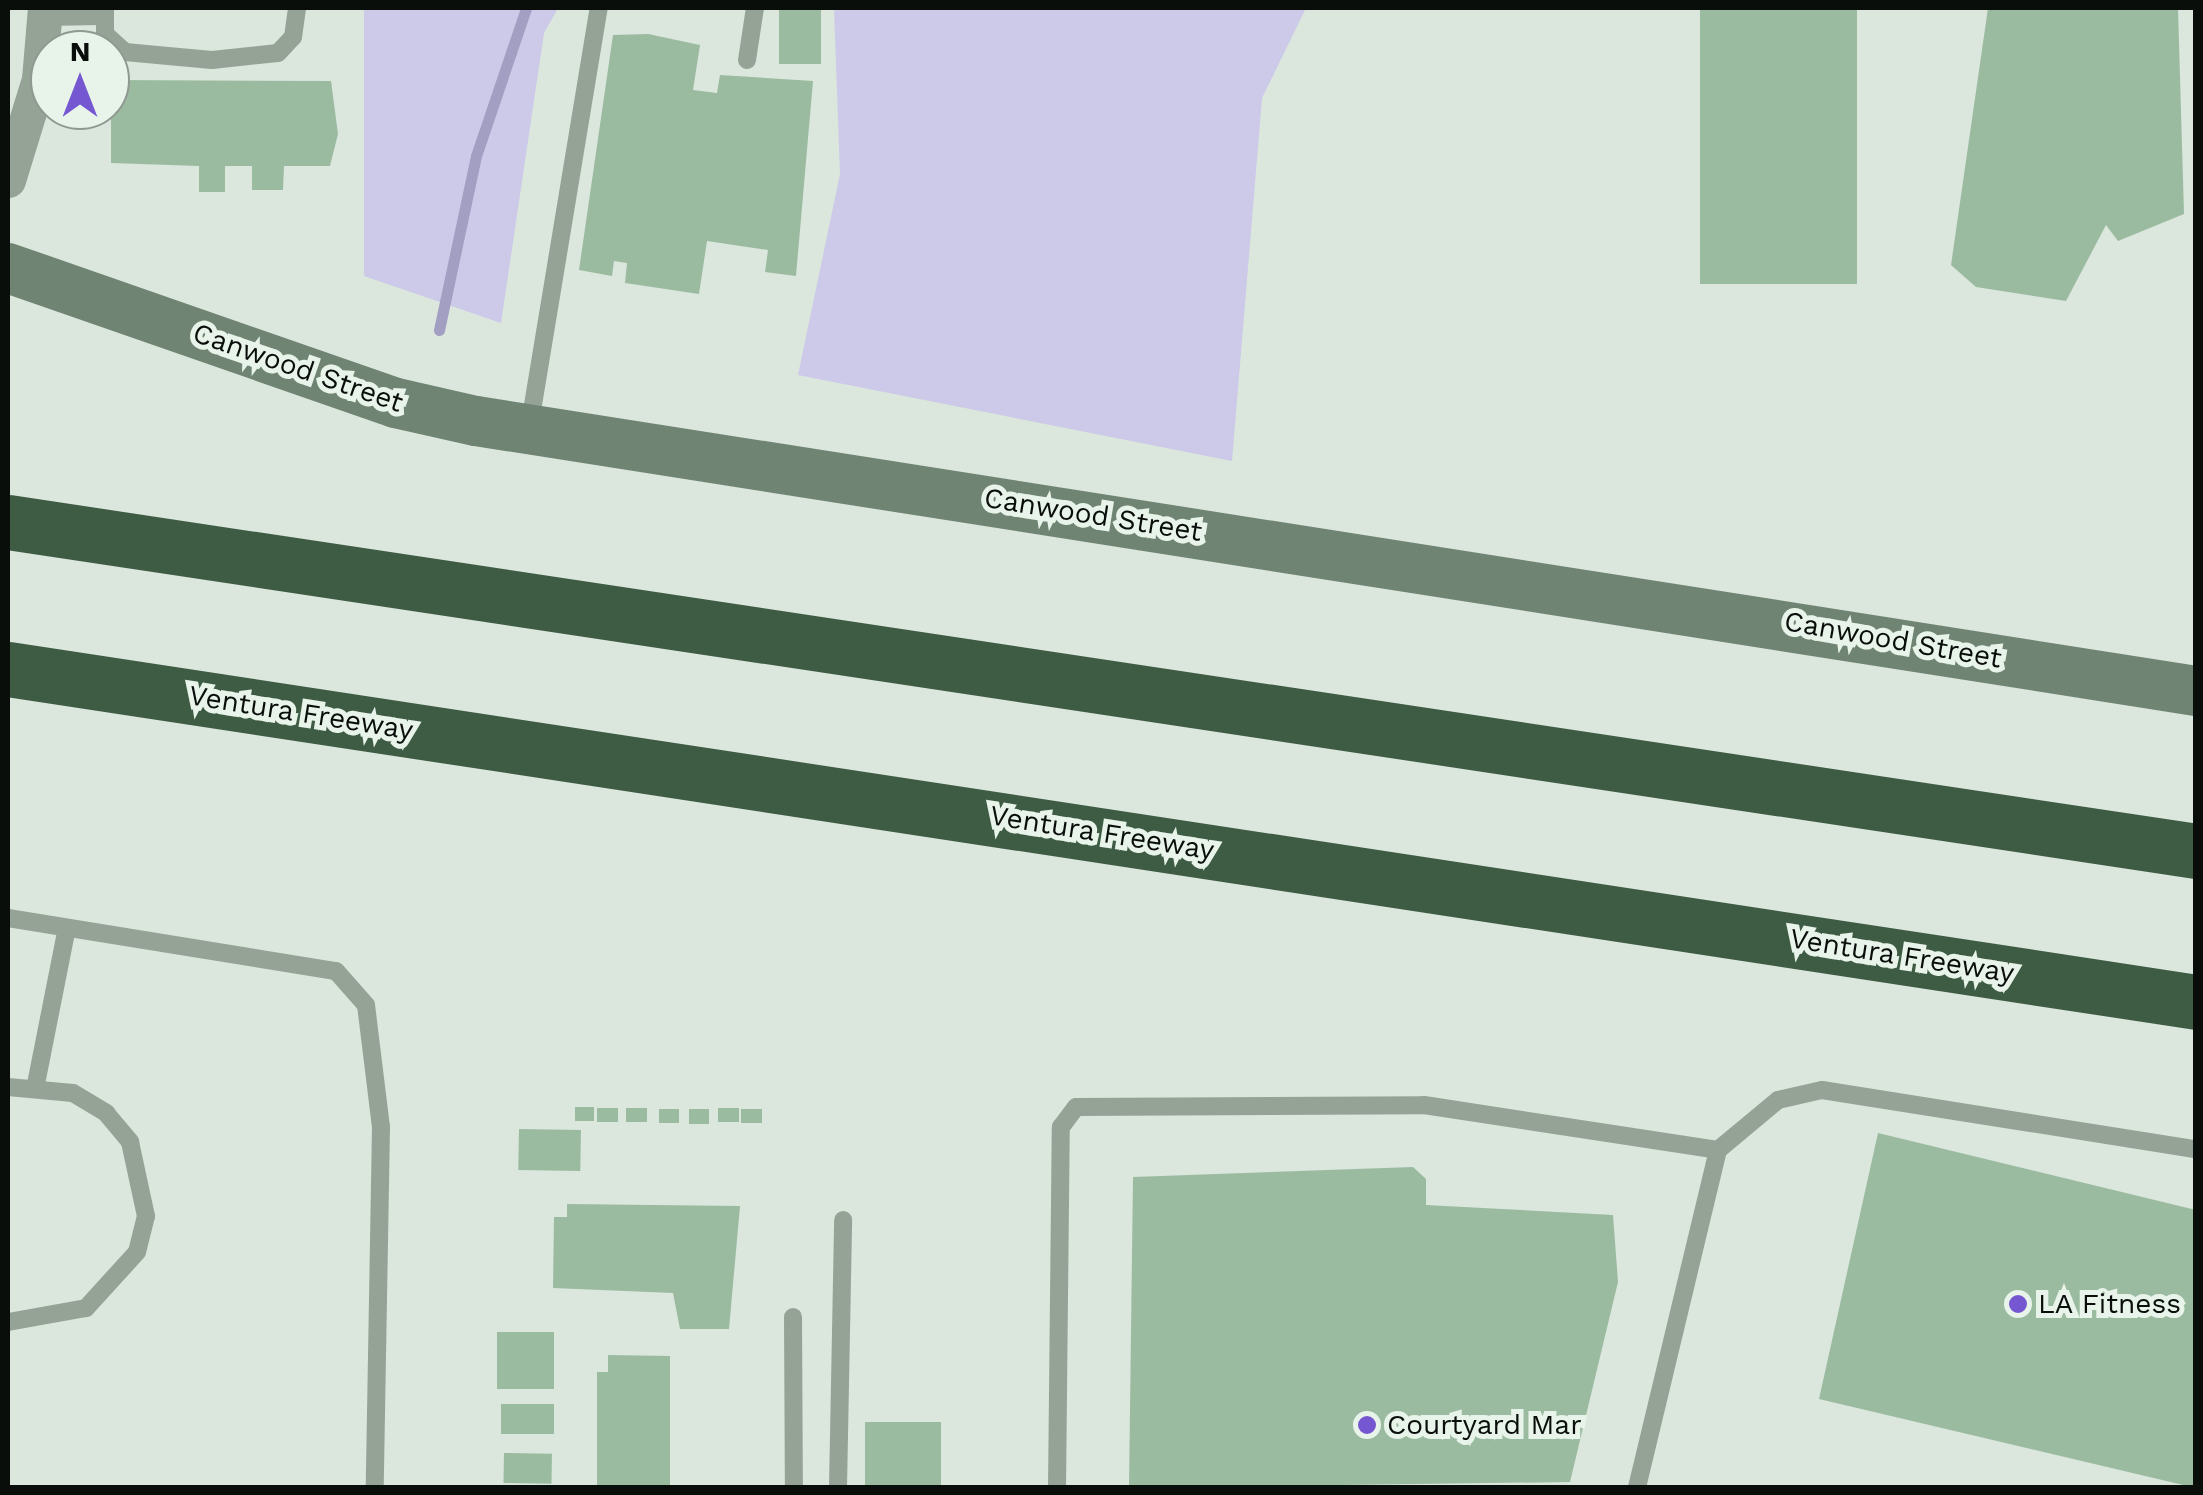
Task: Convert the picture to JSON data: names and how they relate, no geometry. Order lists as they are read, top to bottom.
{
  "streets": {
    "highway": ["Ventura Freeway"],
    "street": ["Canwood Street"]
  },
  "places": ["LA Fitness", "Courtyard Mar"],
  "north": "top"
}
